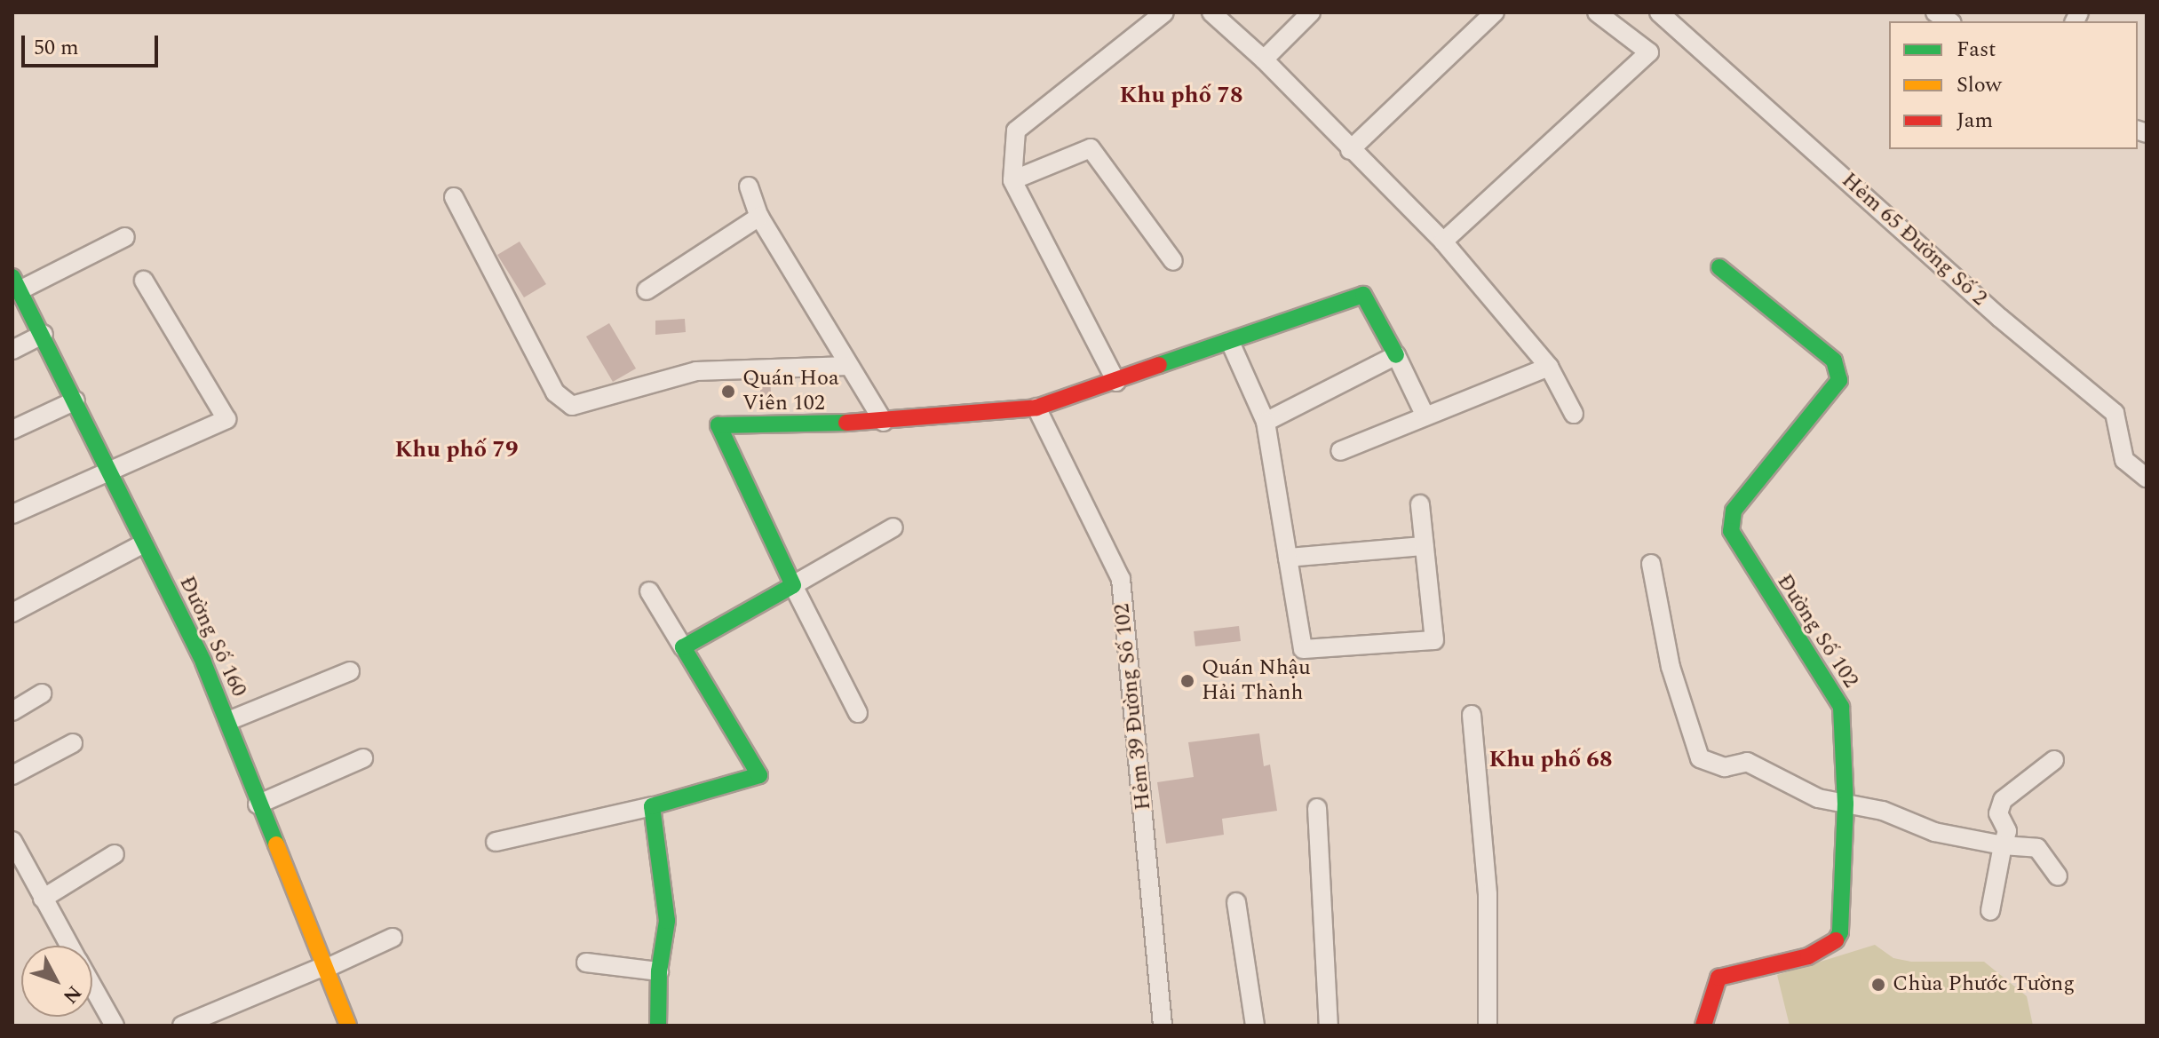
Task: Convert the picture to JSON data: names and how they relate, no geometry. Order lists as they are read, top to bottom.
{
  "streets": {
    "street": [
      "Hẻm 65 Đường Số 2",
      "Đường Số 102",
      "Đường Số 160",
      "Hẻm 39 Đường Số 102"
    ]
  },
  "districts": ["Khu phố 78", "Khu phố 79", "Khu phố 68"],
  "places": ["Quán Hoa Viên 102", "Quán Nhậu Hải Thành", "Chùa Phước Tường"],
  "legend": ["Fast", "Slow", "Jam"],
  "scale_bar": "50 m",
  "north": "bottom right"
}
